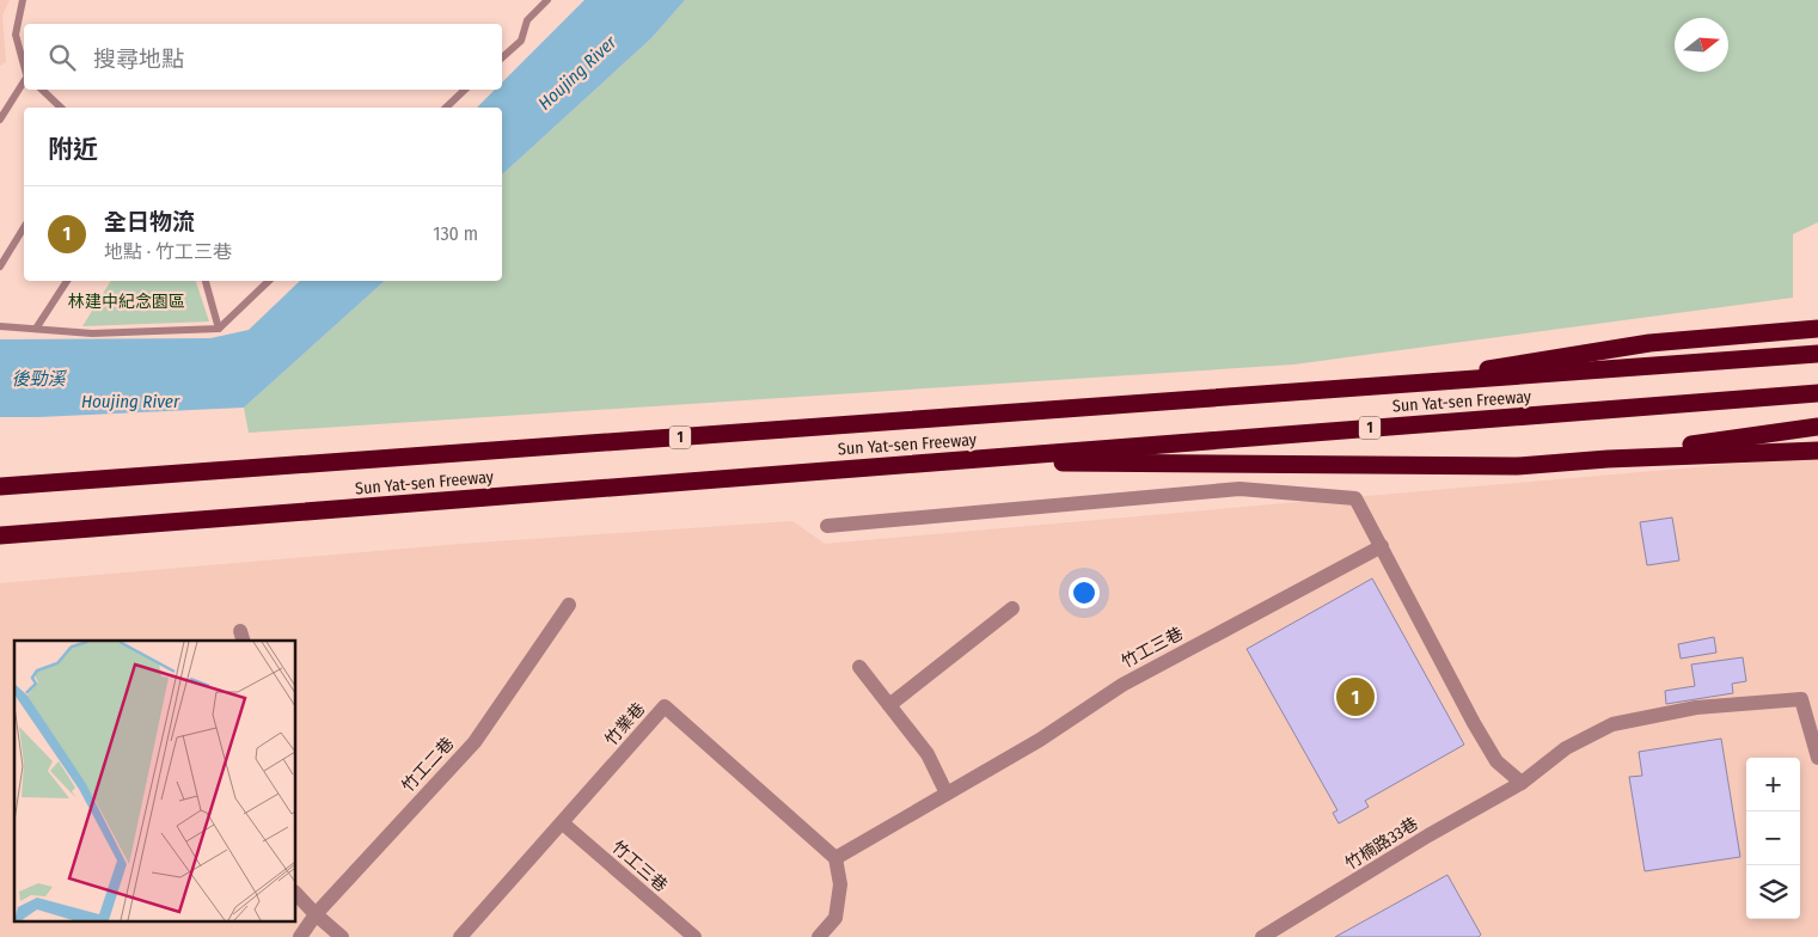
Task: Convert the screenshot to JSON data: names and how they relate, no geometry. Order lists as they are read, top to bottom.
{
  "streets": {
    "highway": ["Sun Yat-sen Freeway", "1"],
    "street": [
      "竹工三巷",
      "竹業巷",
      "竹工二巷",
      "竹楠路33巷"
    ]
  },
  "crossings": [
    ["竹工三巷", "竹業巷"]
  ],
  "water": ["Houjing River", "後勁溪"],
  "parks": ["林建中紀念園區"],
  "north": "right",
  "page": {
    "search": "搜尋地點",
    "heading": "附近",
    "list": [
      {
        "mark": "1",
        "name": "全日物流",
        "note": "地點 · 竹工三巷",
        "value": "130 m"
      }
    ],
    "pins": "1",
    "map_buttons": ["+", "−"]
  }
}
